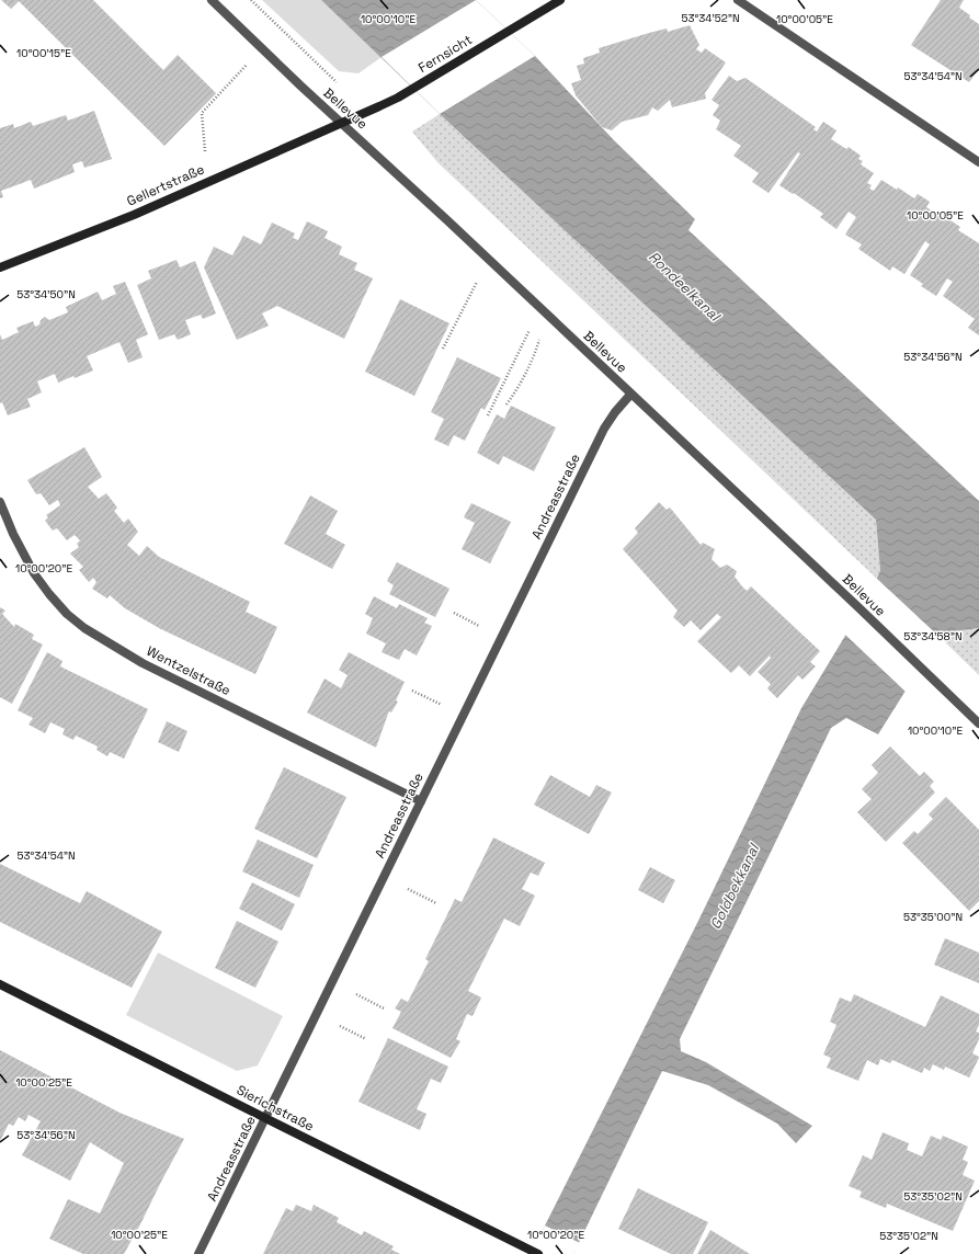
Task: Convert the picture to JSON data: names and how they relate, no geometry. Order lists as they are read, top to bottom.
{
  "streets": {
    "street": [
      "Fernsicht",
      "Bellevue",
      "Gellertstraße",
      "Andreasstraße",
      "Wentzelstraße",
      "Sierichstraße"
    ]
  },
  "crossings": [
    ["Fernsicht", "Bellevue"],
    ["Fernsicht", "Gellertstraße"],
    ["Bellevue", "Gellertstraße"],
    ["Bellevue", "Andreasstraße"],
    ["Andreasstraße", "Wentzelstraße"],
    ["Andreasstraße", "Sierichstraße"]
  ],
  "water": ["Rondeelkanal", "Goldbekkanal"],
  "coordinates": [
    "53°34'52\"N",
    "10°00'10\"E",
    "10°00'05\"E",
    "10°00'15\"E",
    "53°34'54\"N",
    "53°34'50\"N",
    "53°34'56\"N",
    "10°00'20\"E",
    "53°34'58\"N",
    "53°35'00\"N",
    "10°00'25\"E",
    "53°35'02\"N"
  ]
}
